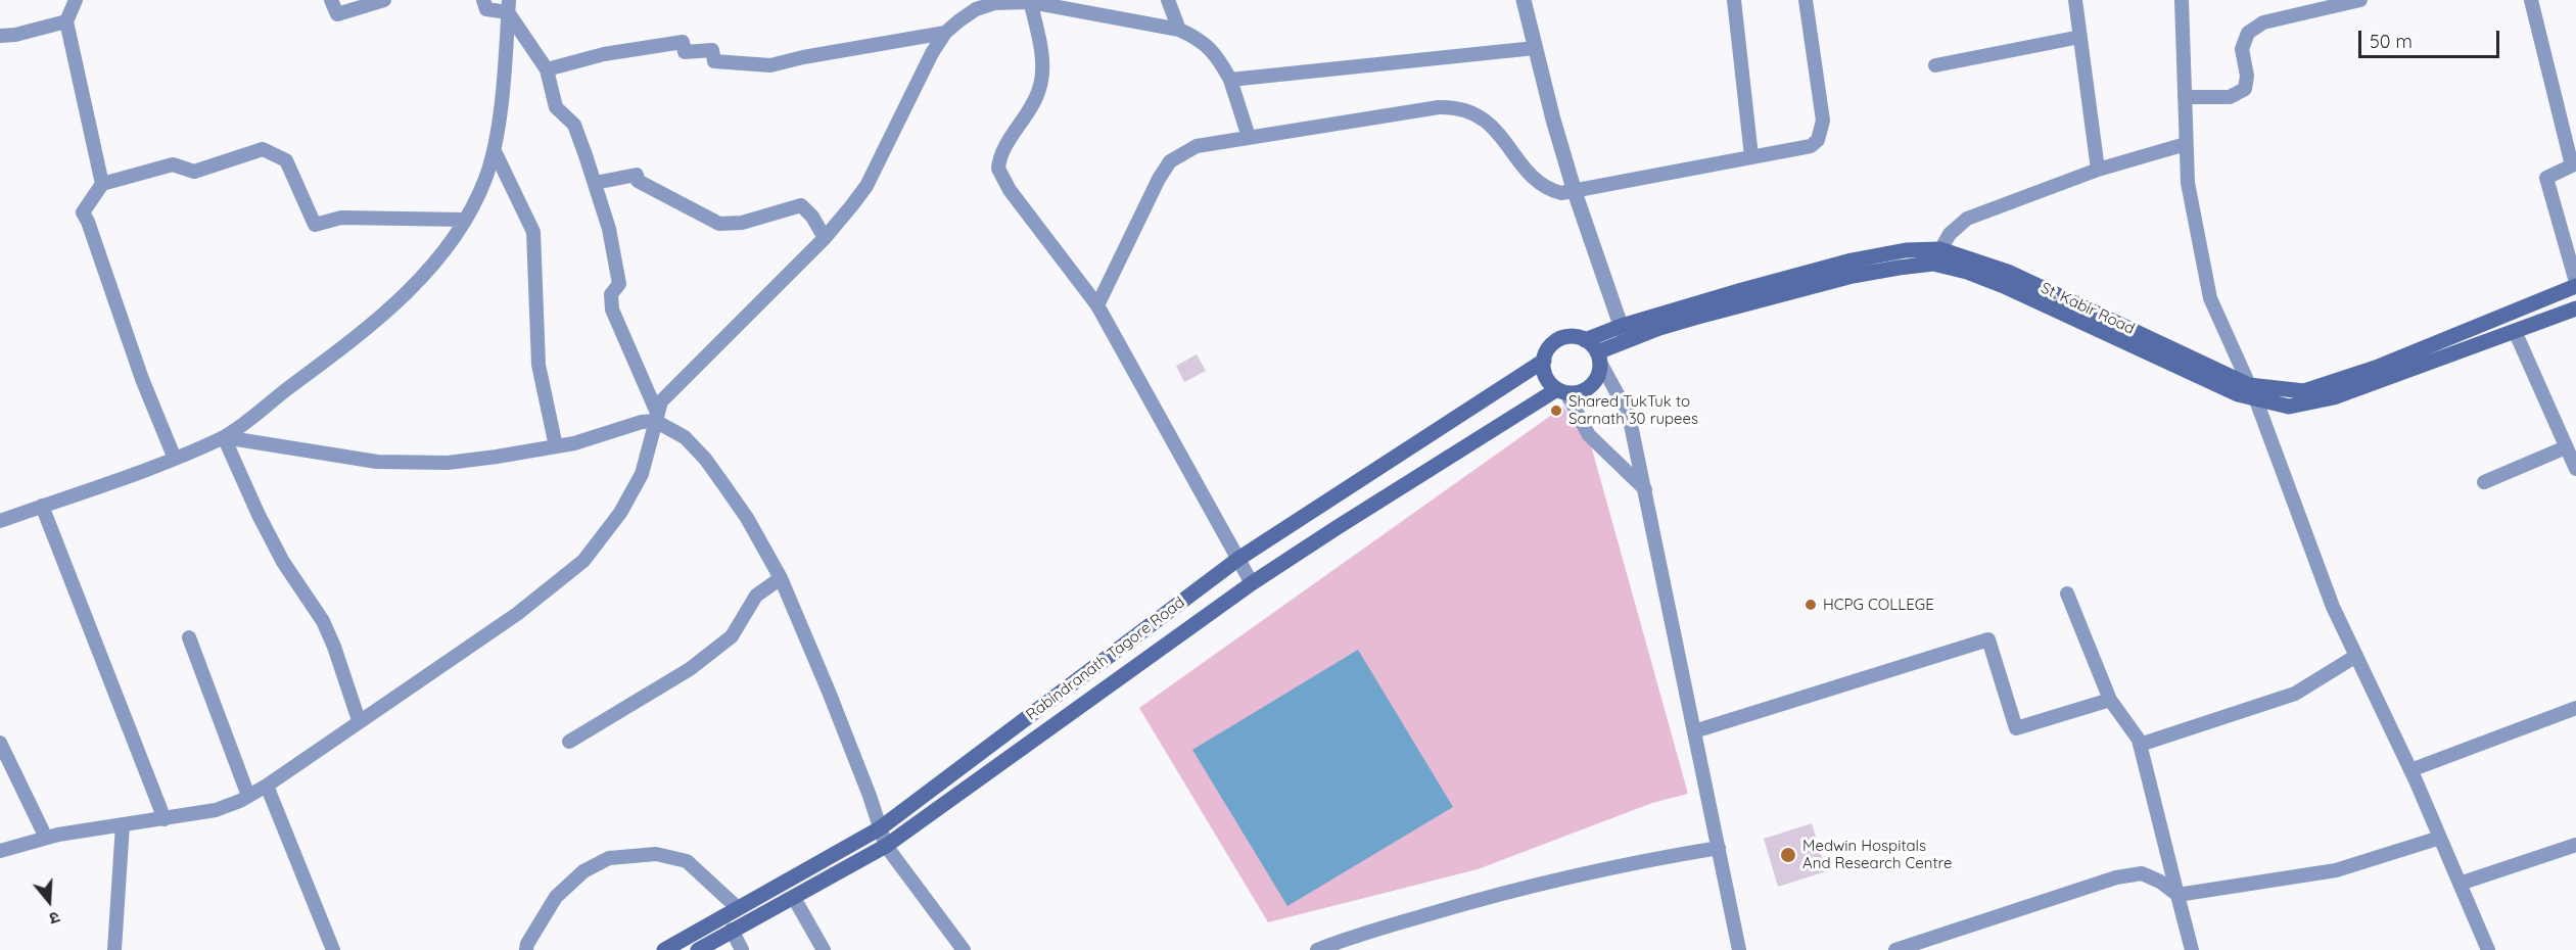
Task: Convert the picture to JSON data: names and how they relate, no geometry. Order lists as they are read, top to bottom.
{
  "streets": {
    "main road": ["St. Kabir Road", "Rabindranath Tagore Road"]
  },
  "crossings": [
    ["St. Kabir Road", "Rabindranath Tagore Road"]
  ],
  "places": ["Shared TukTuk to Sarnath 30 rupees", "HCPG COLLEGE", "Medwin Hospitals And Research Centre"],
  "scale_bar": "50 m",
  "north": "bottom"
}
